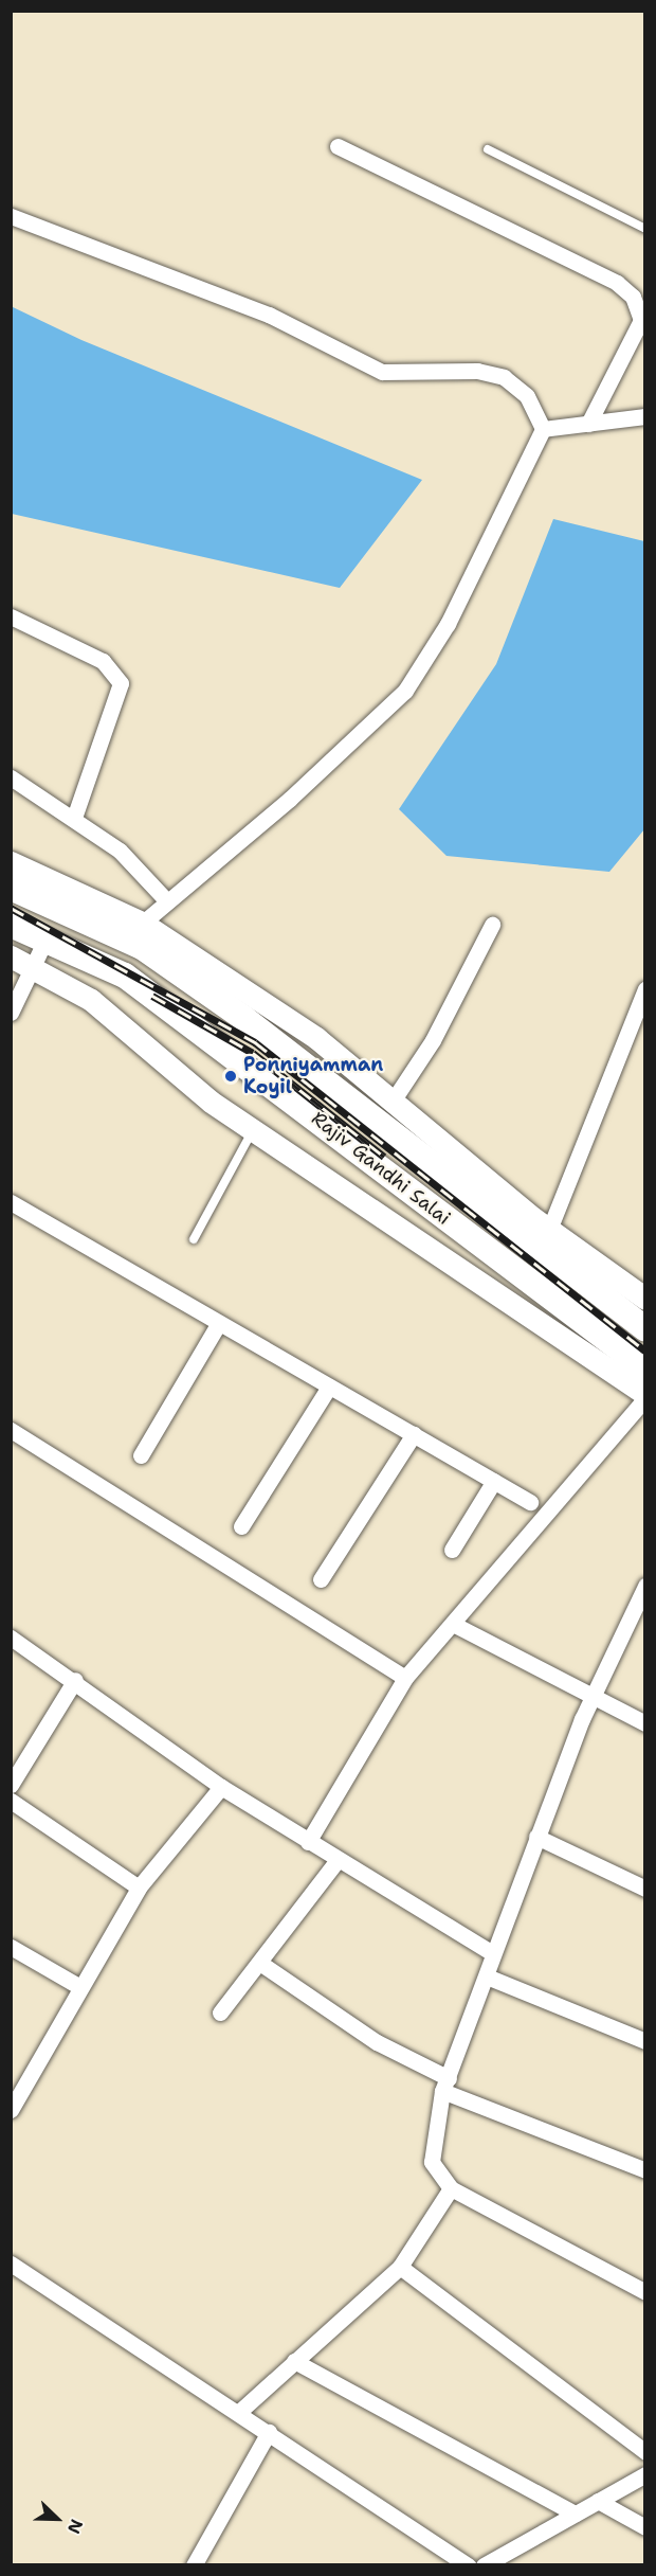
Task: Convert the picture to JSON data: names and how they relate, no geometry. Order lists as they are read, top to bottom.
{
  "streets": {
    "main road": ["Rajiv Gandhi Salai"]
  },
  "places": ["Ponniyamman Koyil"],
  "north": "bottom right"
}
